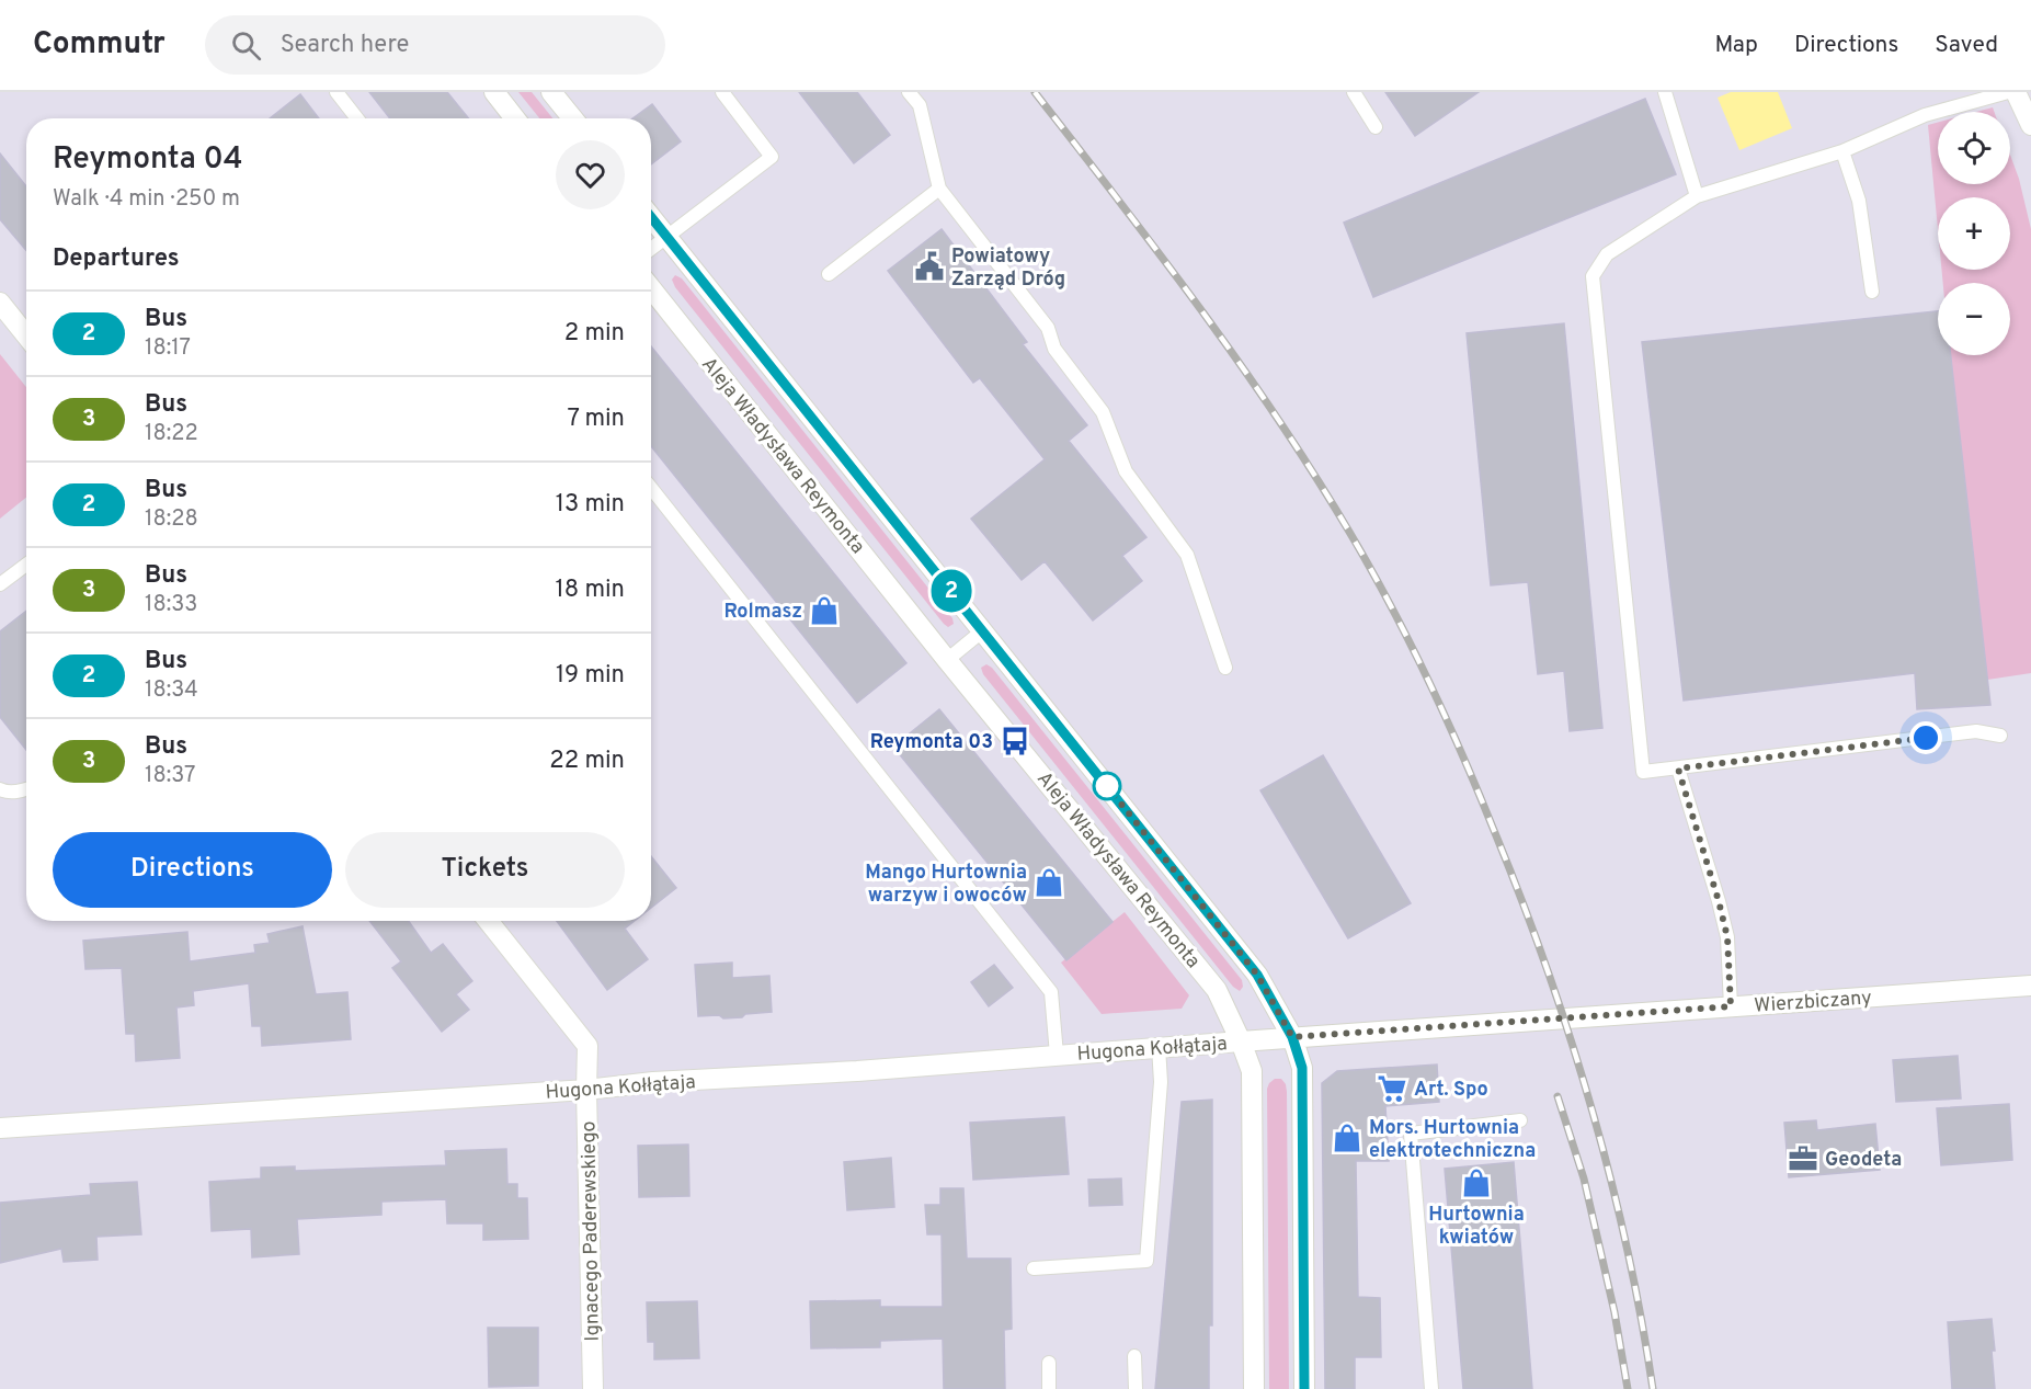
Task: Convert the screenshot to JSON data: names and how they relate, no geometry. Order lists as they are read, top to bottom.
{
  "streets": {
    "street": [
      "Aleja Władysława Reymonta",
      "Wierzbiczany",
      "Hugona Kołłątaja",
      "Ignacego Paderewskiego"
    ]
  },
  "crossings": [
    ["Aleja Władysława Reymonta", "Wierzbiczany"],
    ["Aleja Władysława Reymonta", "Hugona Kołłątaja"],
    ["Wierzbiczany", "Hugona Kołłątaja"],
    ["Hugona Kołłątaja", "Ignacego Paderewskiego"]
  ],
  "places": {
    "public building": ["Powiatowy Zarząd Dróg"],
    "shop": [
      "Rolmasz",
      "Mango Hurtownia warzyw i owoców",
      "Mors. Hurtownia elektrotechniczna",
      "Hurtownia kwiatów"
    ],
    "bus stop": ["Reymonta 03"],
    "supermarket": ["Art. Spo"],
    "office": ["Geodeta"]
  },
  "lines": ["bus line 2"],
  "page": {
    "header": "Commutr",
    "search": "Search here",
    "nav": ["Map", "Directions", "Saved"],
    "on_map": "2",
    "map_buttons": ["+", "−"],
    "heading": [
      ["Reymonta 04", "Walk · 4 min · 250 m"],
      "Departures"
    ],
    "list": [
      {
        "mark": "2",
        "name": "Bus",
        "note": "18:17",
        "value": "2 min"
      },
      {
        "mark": "3",
        "name": "Bus",
        "note": "18:22",
        "value": "7 min"
      },
      {
        "mark": "2",
        "name": "Bus",
        "note": "18:28",
        "value": "13 min"
      },
      {
        "mark": "3",
        "name": "Bus",
        "note": "18:33",
        "value": "18 min"
      },
      {
        "mark": "2",
        "name": "Bus",
        "note": "18:34",
        "value": "19 min"
      },
      {
        "mark": "3",
        "name": "Bus",
        "note": "18:37",
        "value": "22 min"
      }
    ],
    "buttons": ["Directions", "Tickets"]
  }
}
